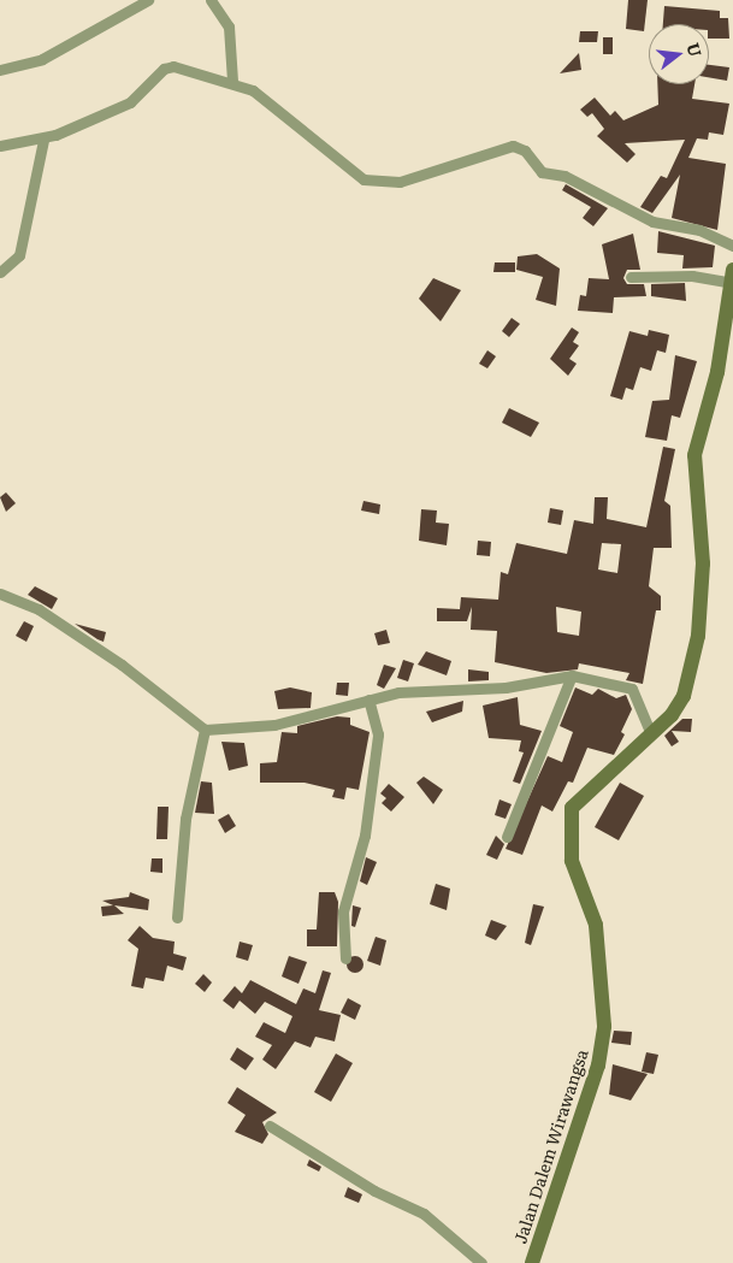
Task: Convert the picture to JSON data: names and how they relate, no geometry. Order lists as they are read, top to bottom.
{
  "streets": {
    "street": ["Jalan Dalem Wirawangsa"]
  },
  "north": "right"
}
